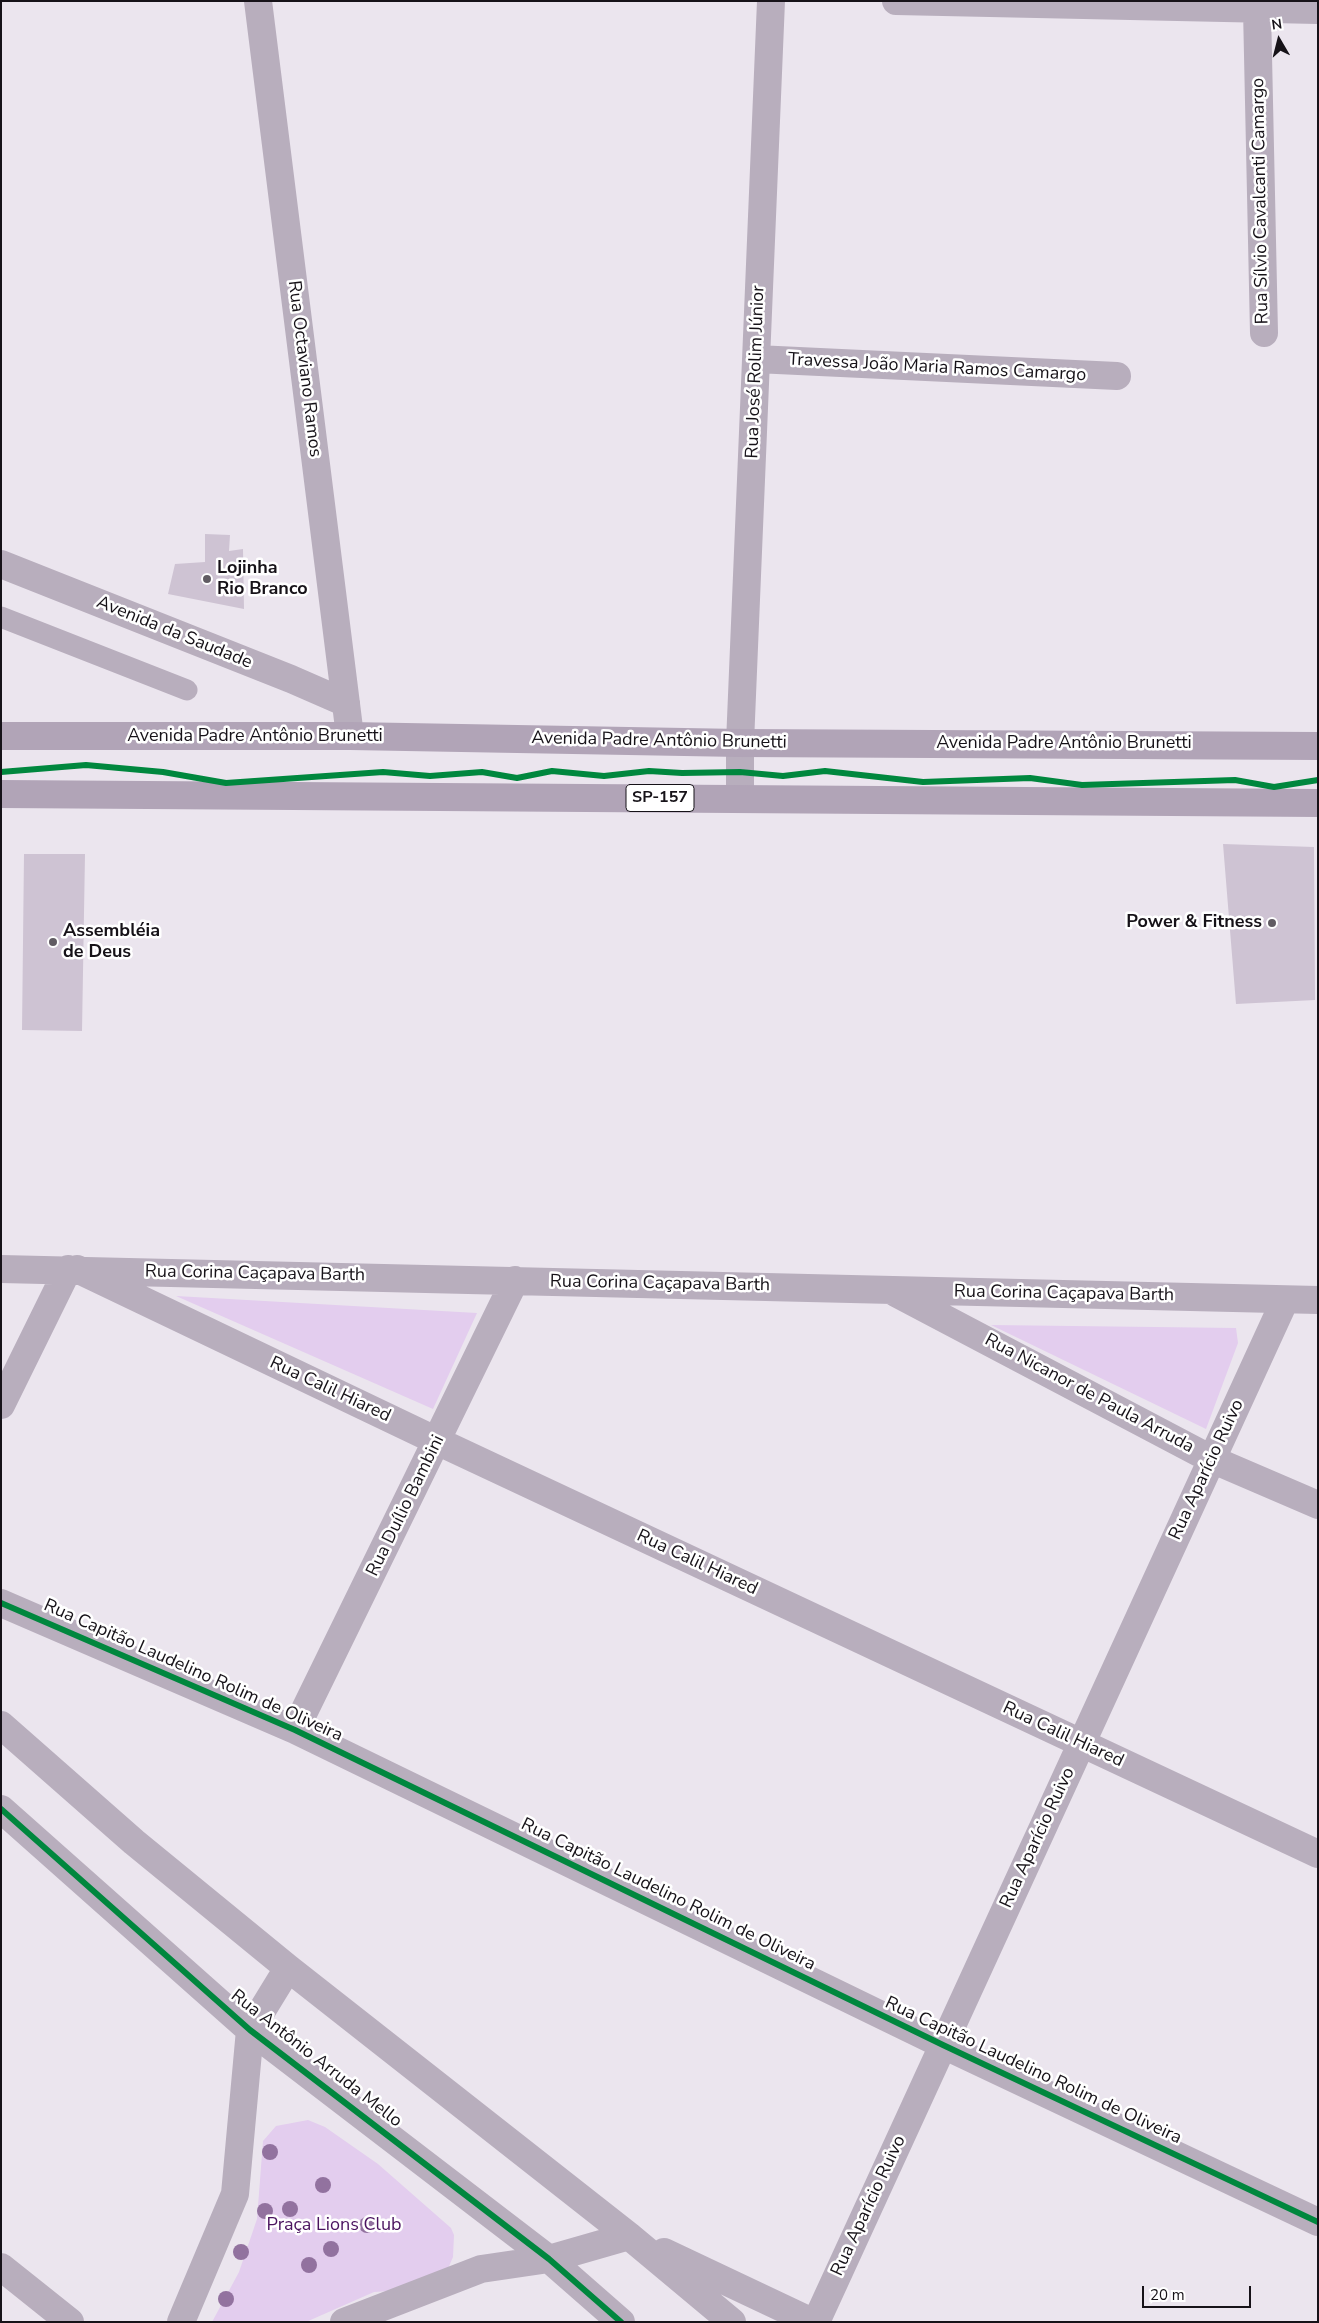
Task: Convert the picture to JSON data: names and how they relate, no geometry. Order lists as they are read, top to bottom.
{
  "streets": {
    "main road": ["Avenida Padre Antônio Brunetti", "SP-157"],
    "street": [
      "Rua Sílvio Cavalcanti Camargo",
      "Travessa João Maria Ramos Camargo",
      "Rua Octaviano Ramos",
      "Rua José Rolim Júnior",
      "Avenida da Saudade",
      "Rua Corina Caçapava Barth",
      "Rua Calil Hiared",
      "Rua Nicanor de Paula Arruda",
      "Rua Aparício Ruivo",
      "Rua Duílio Bambini",
      "Rua Capitão Laudelino Rolim de Oliveira",
      "Rua Antônio Arruda Mello"
    ]
  },
  "crossings": [
    ["Travessa João Maria Ramos Camargo", "Rua José Rolim Júnior"],
    ["Rua Octaviano Ramos", "Avenida da Saudade"],
    ["Rua Octaviano Ramos", "Avenida Padre Antônio Brunetti"],
    ["Rua José Rolim Júnior", "Avenida Padre Antônio Brunetti"],
    ["Rua José Rolim Júnior", "SP-157"],
    ["Rua Corina Caçapava Barth", "Rua Calil Hiared"],
    ["Rua Corina Caçapava Barth", "Rua Nicanor de Paula Arruda"],
    ["Rua Corina Caçapava Barth", "Rua Aparício Ruivo"],
    ["Rua Corina Caçapava Barth", "Rua Duílio Bambini"],
    ["Rua Calil Hiared", "Rua Aparício Ruivo"],
    ["Rua Calil Hiared", "Rua Duílio Bambini"],
    ["Rua Nicanor de Paula Arruda", "Rua Aparício Ruivo"],
    ["Rua Aparício Ruivo", "Rua Capitão Laudelino Rolim de Oliveira"],
    ["Rua Duílio Bambini", "Rua Capitão Laudelino Rolim de Oliveira"]
  ],
  "parks": ["Praça Lions Club"],
  "places": ["Lojinha Rio Branco", "Power & Fitness", "Assembléia de Deus"],
  "scale_bar": "20 m",
  "north": "top"
}
